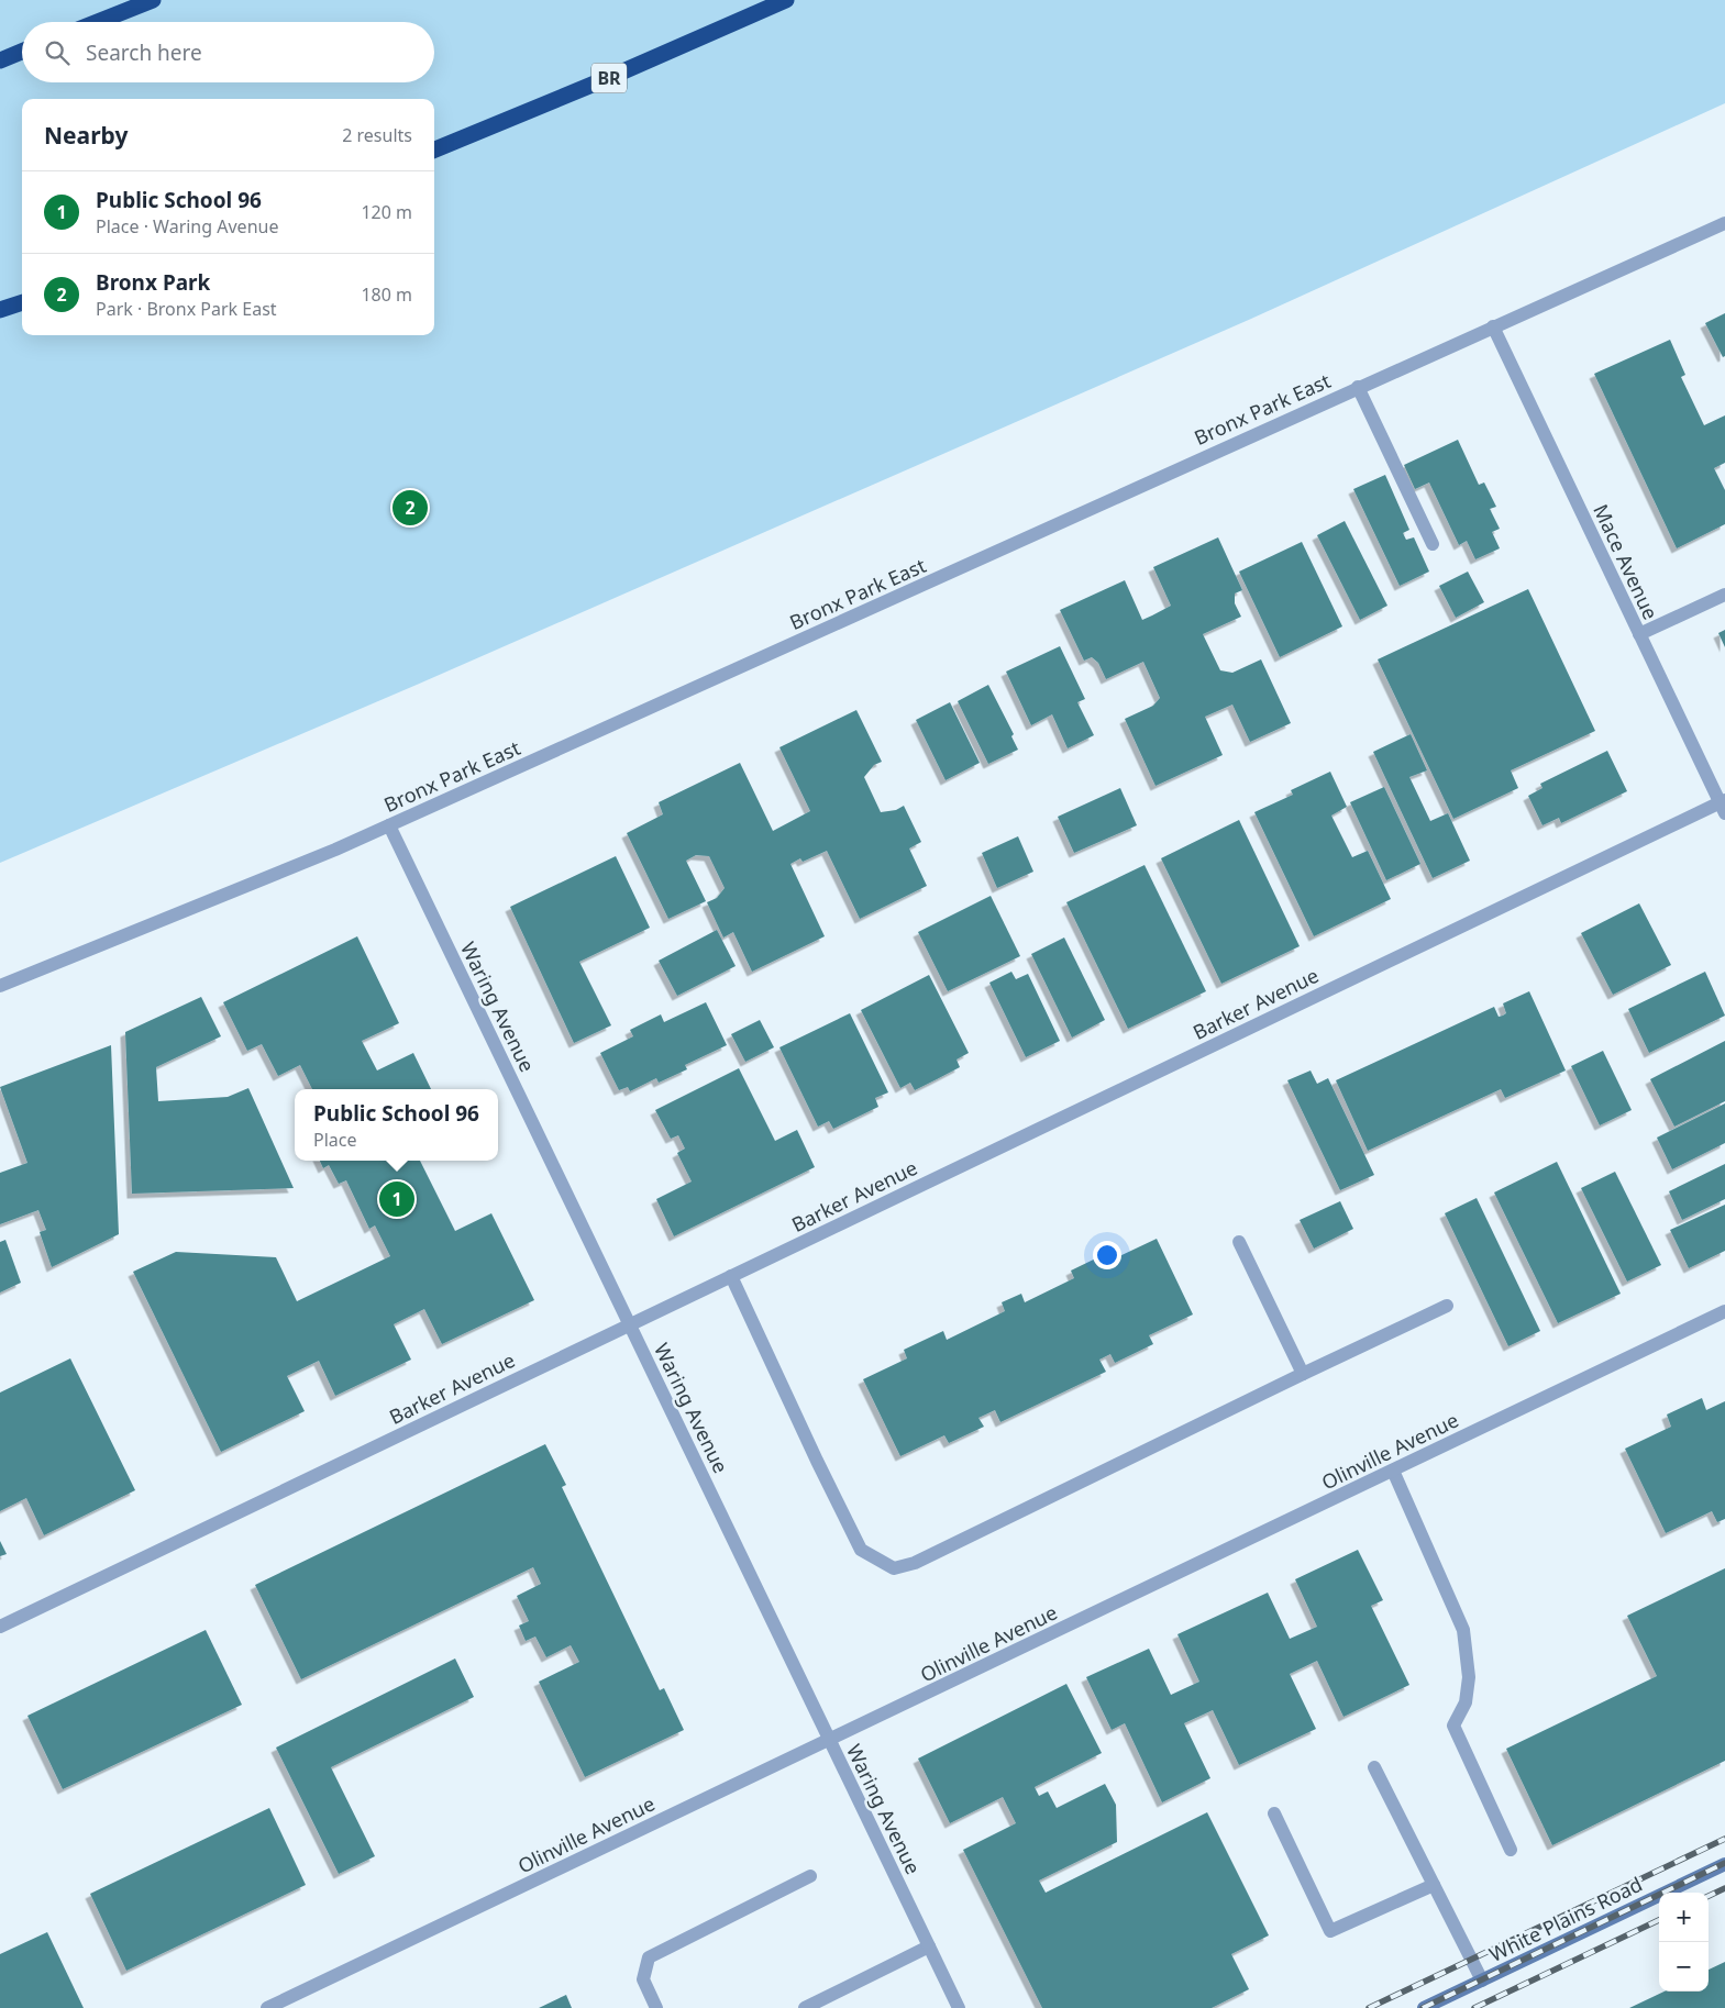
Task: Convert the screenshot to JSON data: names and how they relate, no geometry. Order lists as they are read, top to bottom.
{
  "streets": {
    "highway": ["BR"],
    "main road": ["White Plains Road"],
    "street": [
      "Bronx Park East",
      "Mace Avenue",
      "Barker Avenue",
      "Waring Avenue",
      "Olinville Avenue"
    ]
  },
  "crossings": [
    ["Bronx Park East", "Mace Avenue"],
    ["Bronx Park East", "Waring Avenue"],
    ["Mace Avenue", "Barker Avenue"],
    ["Barker Avenue", "Waring Avenue"],
    ["Waring Avenue", "Olinville Avenue"]
  ],
  "page": {
    "search": "Search here",
    "heading": ["Nearby", "2 results"],
    "list": [
      {
        "mark": "1",
        "name": "Public School 96",
        "note": "Place · Waring Avenue",
        "value": "120 m"
      },
      {
        "mark": "2",
        "name": "Bronx Park",
        "note": "Park · Bronx Park East",
        "value": "180 m"
      }
    ],
    "pins": ["2", "1"],
    "popup": ["Public School 96", "Place"],
    "map_buttons": ["+", "−"]
  }
}
